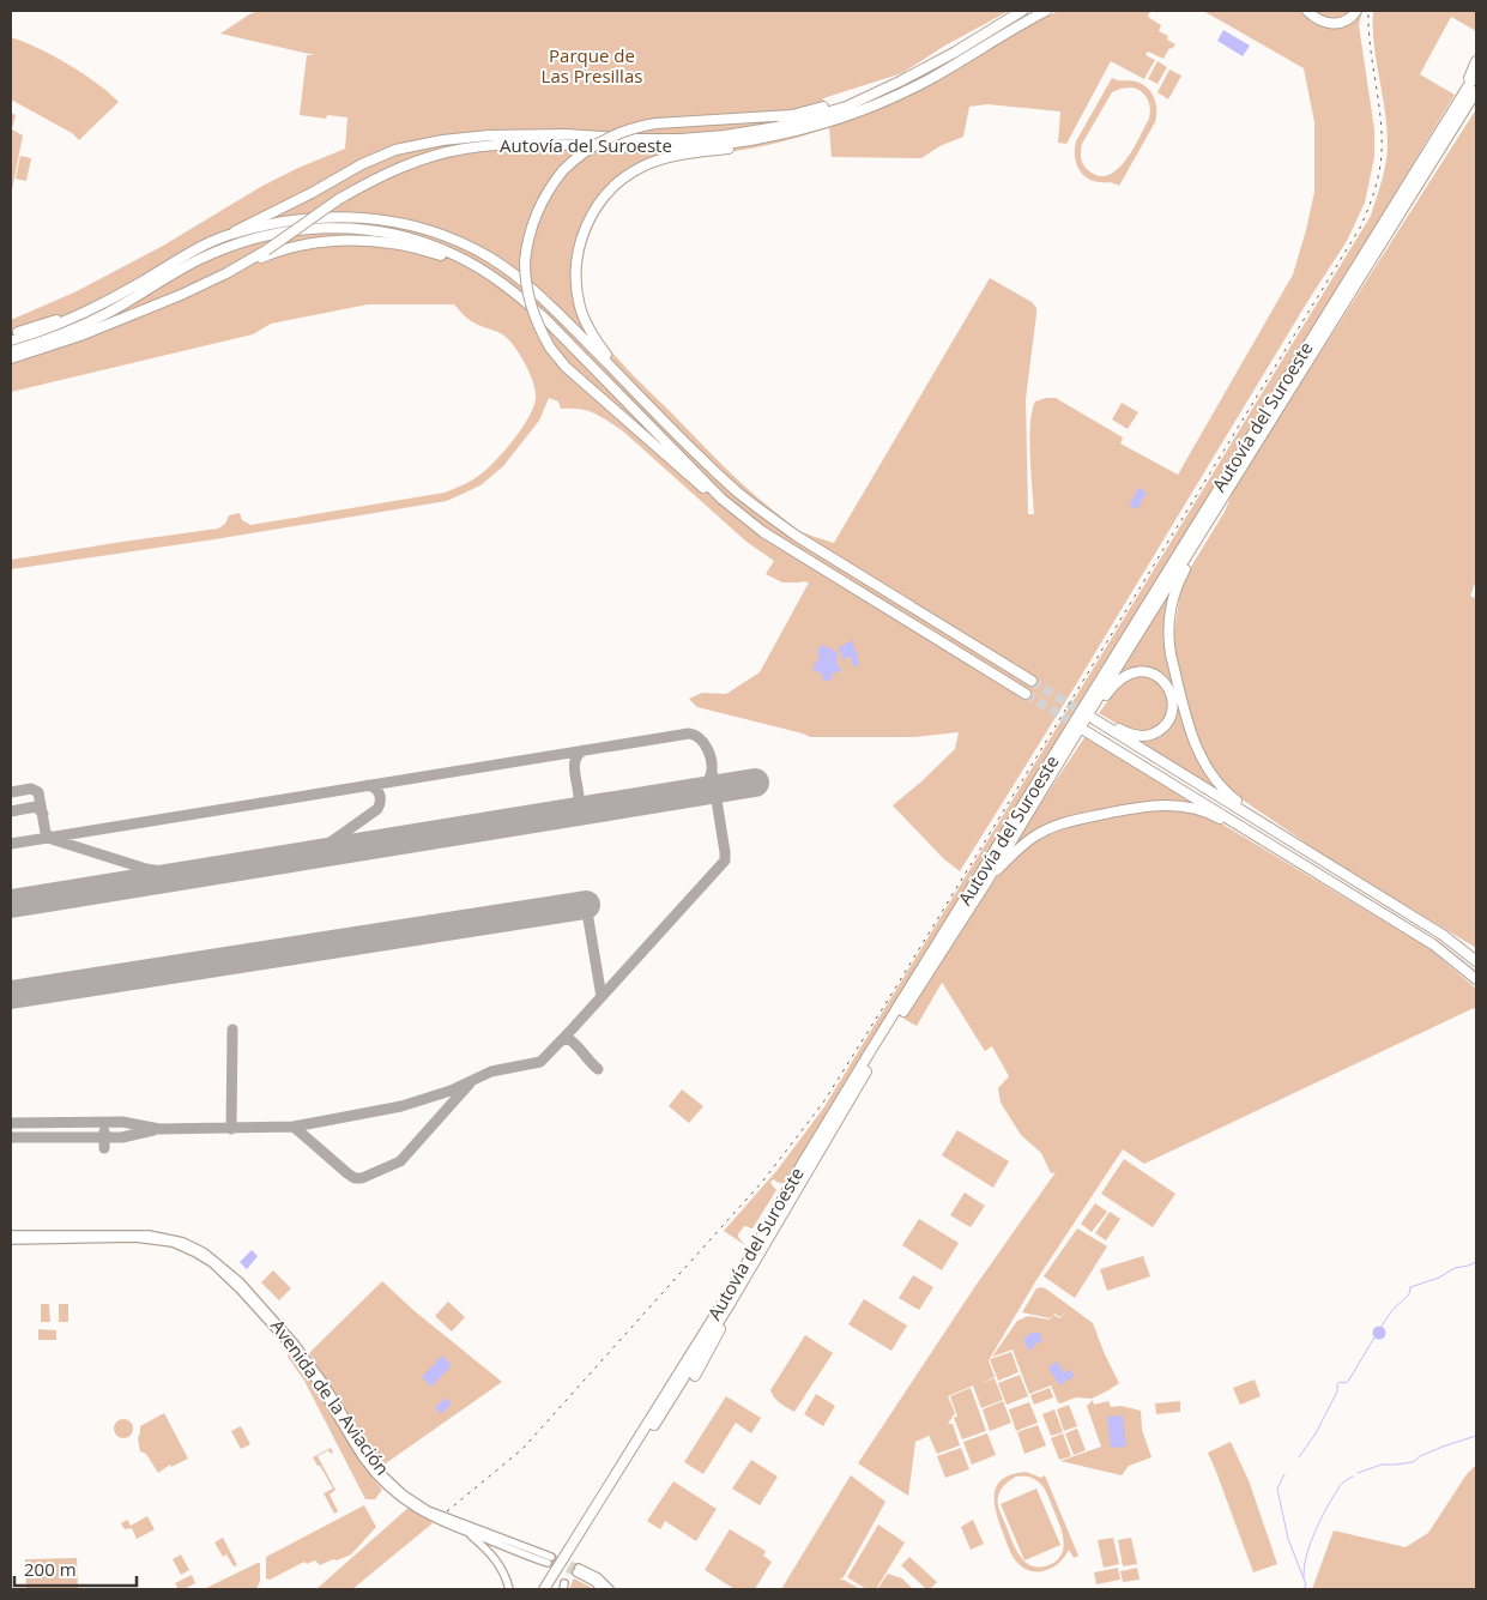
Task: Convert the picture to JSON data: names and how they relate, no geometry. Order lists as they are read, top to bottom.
{
  "streets": {
    "highway": ["Autovía del Suroeste"],
    "main road": ["Avenida de la Aviación"]
  },
  "parks": ["Parque de Las Presillas"],
  "scale_bar": "200 m"
}
